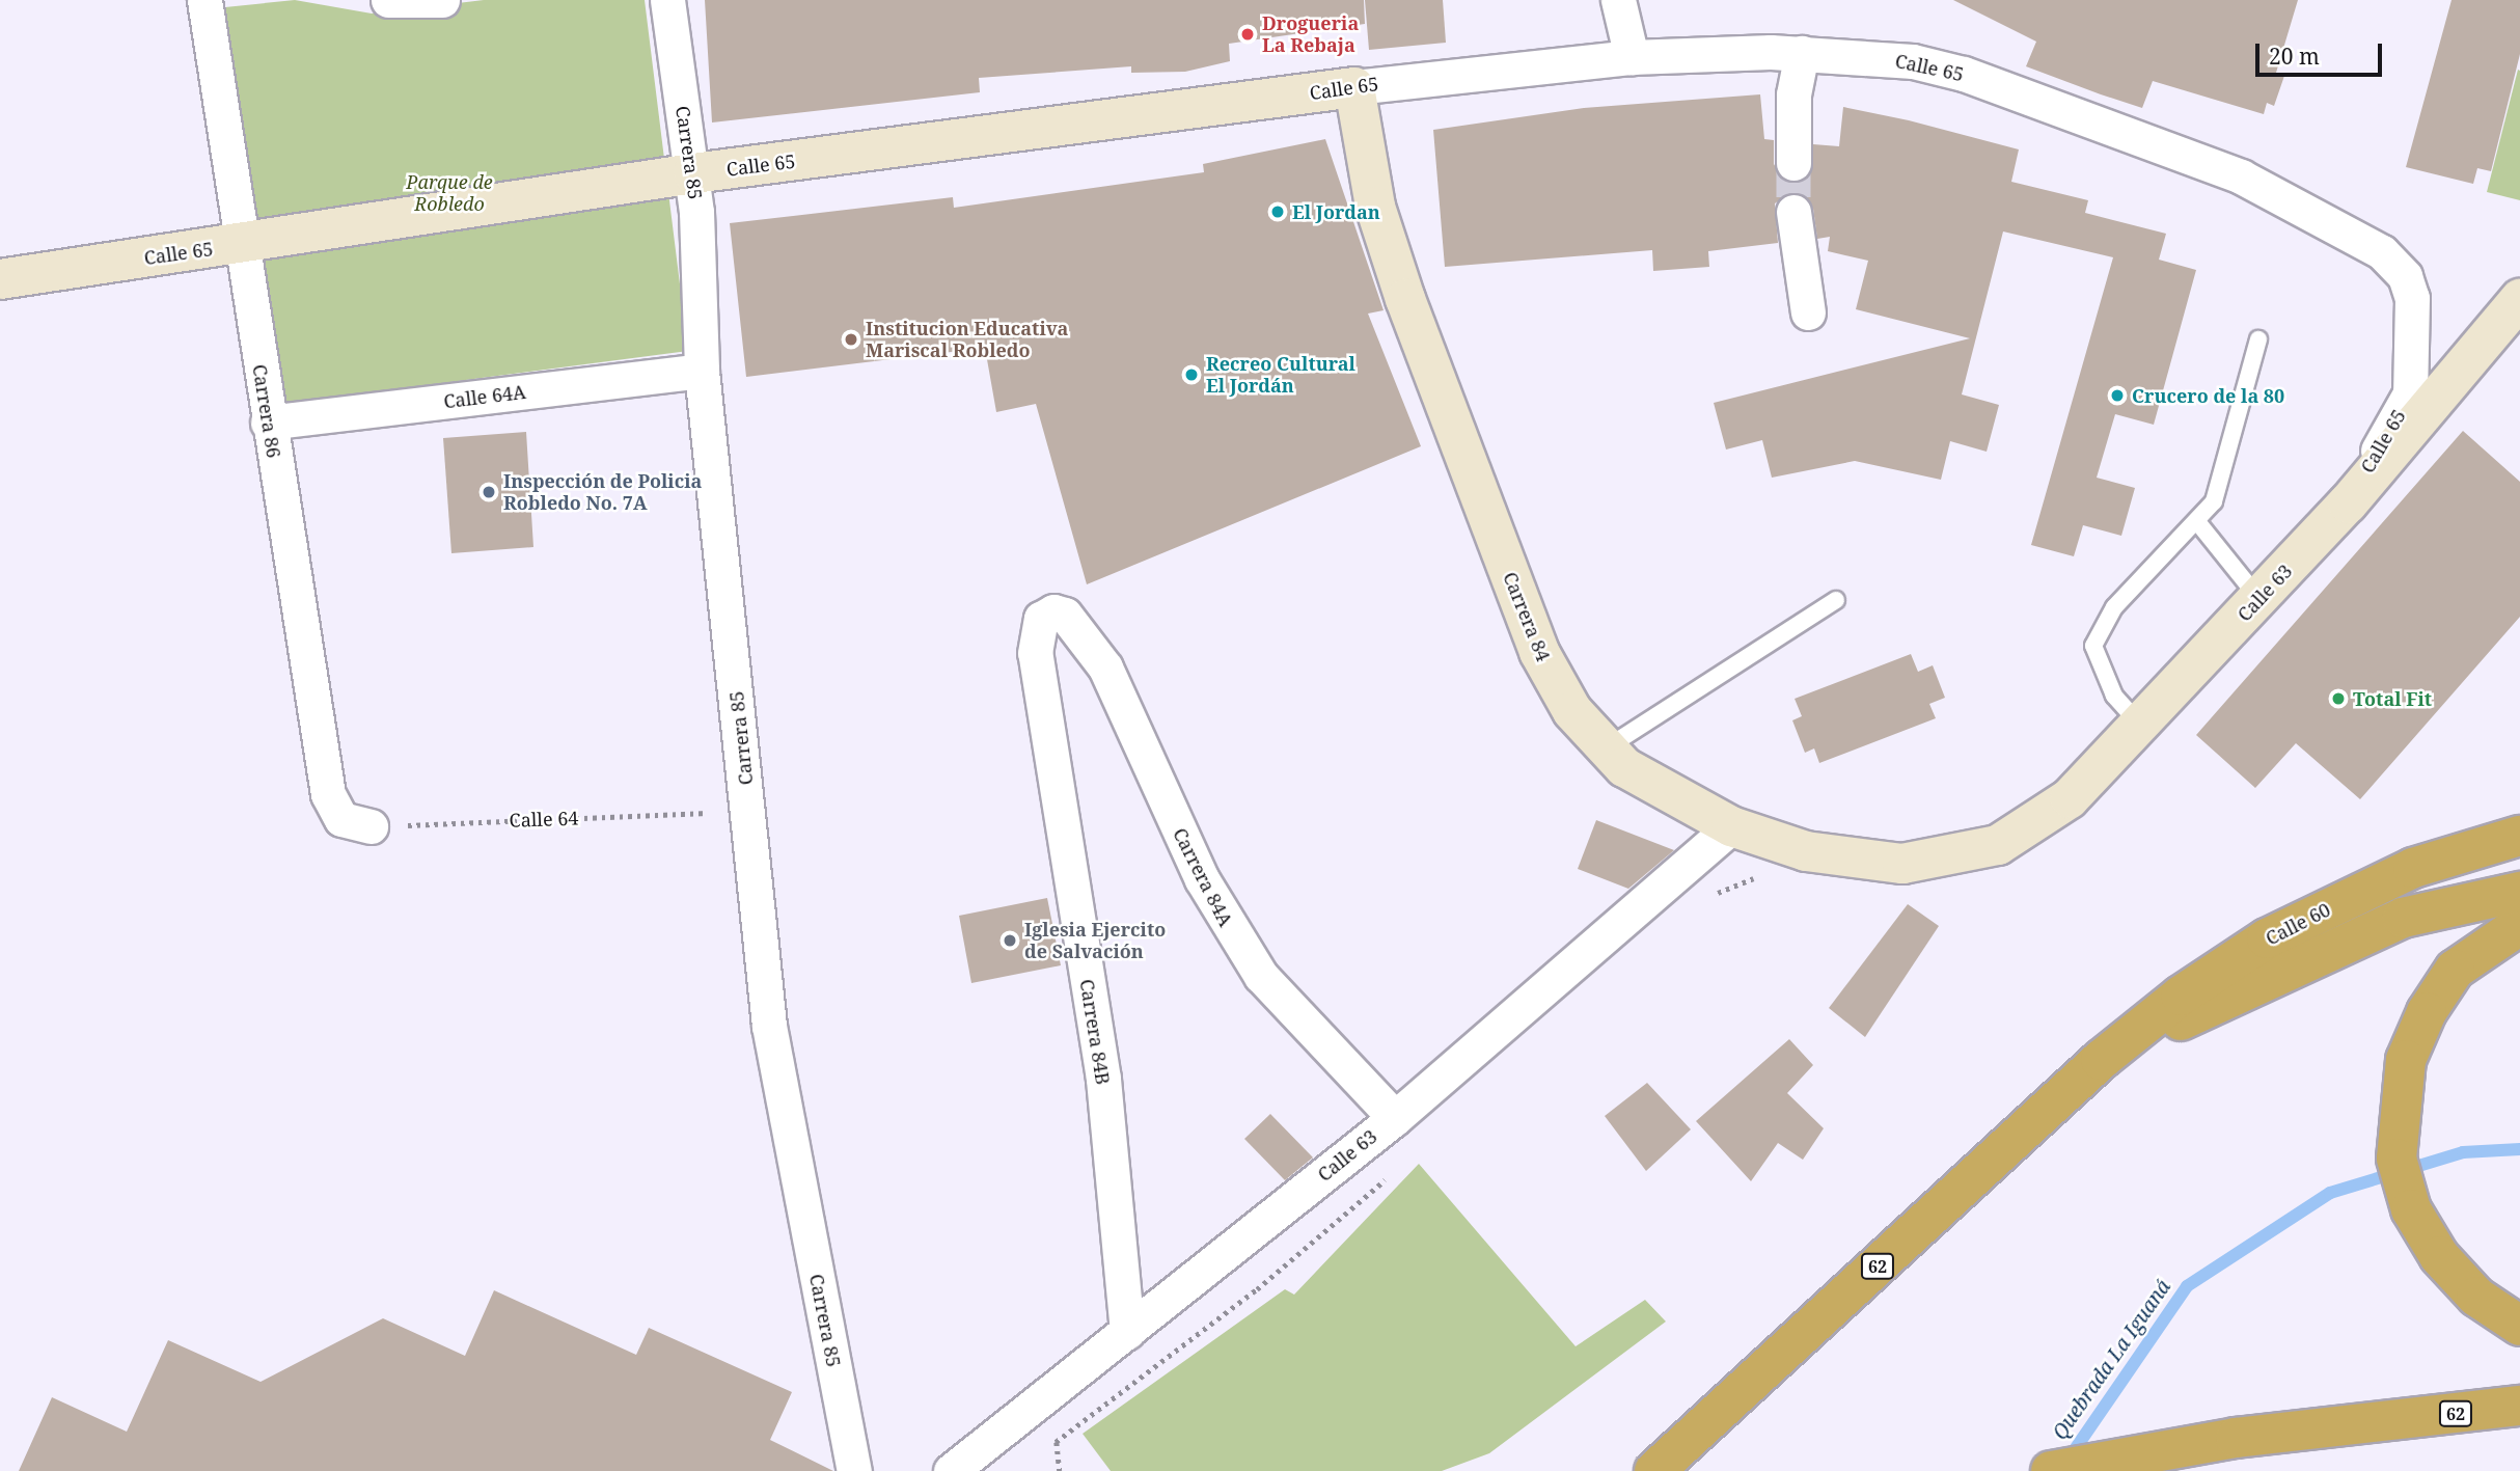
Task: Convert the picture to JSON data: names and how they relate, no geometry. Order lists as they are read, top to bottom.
{
  "streets": {
    "highway": ["Calle 60", "62"],
    "main road": ["Calle 65", "Calle 63", "Carrera 84"],
    "street": [
      "Carrera 85",
      "Calle 64A",
      "Carrera 86",
      "Carrera 84A",
      "Carrera 84B"
    ],
    "path": ["Calle 64"]
  },
  "crossings": [
    ["Calle 65", "Carrera 85"],
    ["Calle 65", "Carrera 86"],
    ["Calle 65", "Calle 63"],
    ["Calle 65", "Carrera 84"],
    ["Carrera 85", "Calle 64A"],
    ["Carrera 85", "Calle 64"],
    ["Calle 64A", "Carrera 86"],
    ["Carrera 86", "Calle 64"],
    ["Calle 63", "Carrera 84"],
    ["Calle 63", "Carrera 84A"],
    ["Calle 63", "Carrera 84B"],
    ["Carrera 84A", "Carrera 84B"],
    ["Calle 60", "62"]
  ],
  "water": ["Quebrada La Iguaná"],
  "parks": ["Parque de Robledo"],
  "places": [
    "Drogueria La Rebaja",
    "El Jordan",
    "Institucion Educativa Mariscal Robledo",
    "Recreo Cultural El Jordán",
    "Crucero de la 80",
    "Inspección de Policia Robledo No. 7A",
    "Total Fit",
    "Iglesia Ejercito de Salvación"
  ],
  "scale_bar": "20 m"
}
